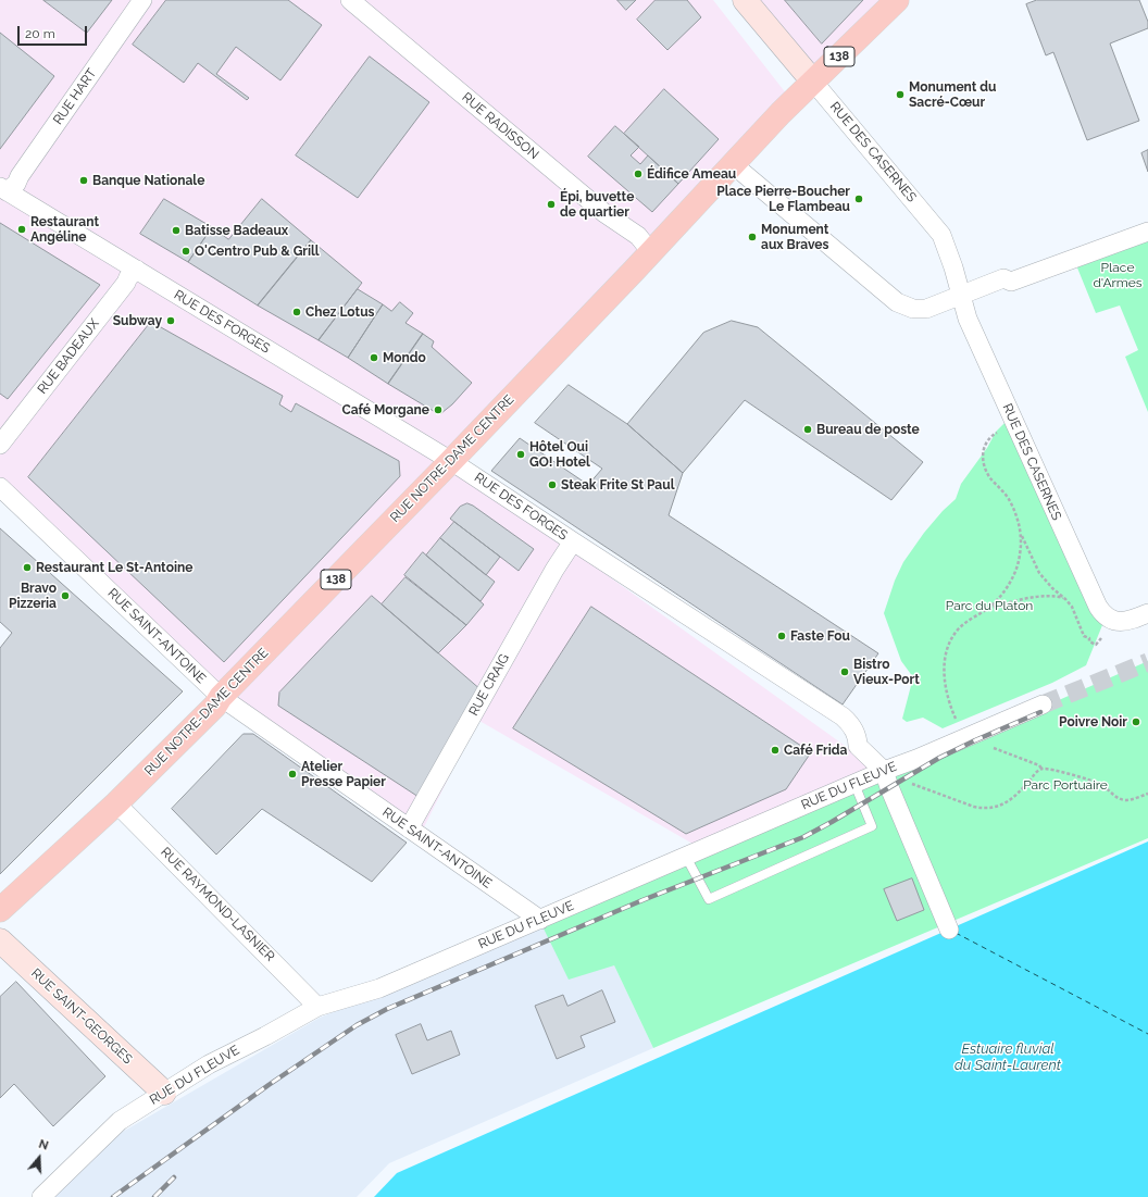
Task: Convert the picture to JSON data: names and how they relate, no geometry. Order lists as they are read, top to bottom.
{
  "streets": {
    "main road": ["138", "RUE NOTRE-DAME CENTRE"],
    "street": [
      "RUE HART",
      "RUE RADISSON",
      "RUE DES CASERNES",
      "RUE DES FORGES",
      "RUE BADEAUX",
      "RUE SAINT-ANTOINE",
      "RUE CRAIG",
      "RUE DU FLEUVE",
      "RUE RAYMOND-LASNIER",
      "RUE SAINT-GEORGES"
    ]
  },
  "crossings": [
    ["RUE HART", "RUE DES FORGES"],
    ["RUE RADISSON", "RUE NOTRE-DAME CENTRE"],
    ["RUE DES CASERNES", "RUE NOTRE-DAME CENTRE"],
    ["RUE DES FORGES", "RUE BADEAUX"],
    ["RUE DES FORGES", "RUE NOTRE-DAME CENTRE"],
    ["RUE DES FORGES", "RUE CRAIG"],
    ["RUE DES FORGES", "RUE DU FLEUVE"],
    ["RUE NOTRE-DAME CENTRE", "RUE SAINT-ANTOINE"],
    ["RUE NOTRE-DAME CENTRE", "RUE RAYMOND-LASNIER"],
    ["RUE SAINT-ANTOINE", "RUE CRAIG"],
    ["RUE SAINT-ANTOINE", "RUE DU FLEUVE"],
    ["RUE DU FLEUVE", "RUE RAYMOND-LASNIER"],
    ["RUE DU FLEUVE", "RUE SAINT-GEORGES"]
  ],
  "water": ["Estuaire fluvial du Saint-Laurent"],
  "parks": ["Place d'Armes", "Parc du Platon", "Parc Portuaire"],
  "places": [
    "Monument du Sacré-Cœur",
    "Édifice Ameau",
    "Banque Nationale",
    "Place Pierre-Boucher Le Flambeau",
    "Épi, buvette de quartier",
    "Restaurant Angéline",
    "Batisse Badeaux",
    "Monument aux Braves",
    "O'Centro Pub & Grill",
    "Chez Lotus",
    "Subway",
    "Mondo",
    "Café Morgane",
    "Bureau de poste",
    "Hôtel Oui GO! Hotel",
    "Steak Frite St Paul",
    "Restaurant Le St-Antoine",
    "Bravo Pizzeria",
    "Faste Fou",
    "Bistro Vieux-Port",
    "Poivre Noir",
    "Café Frida",
    "Atelier Presse Papier"
  ],
  "scale_bar": "20 m",
  "north": "top"
}
